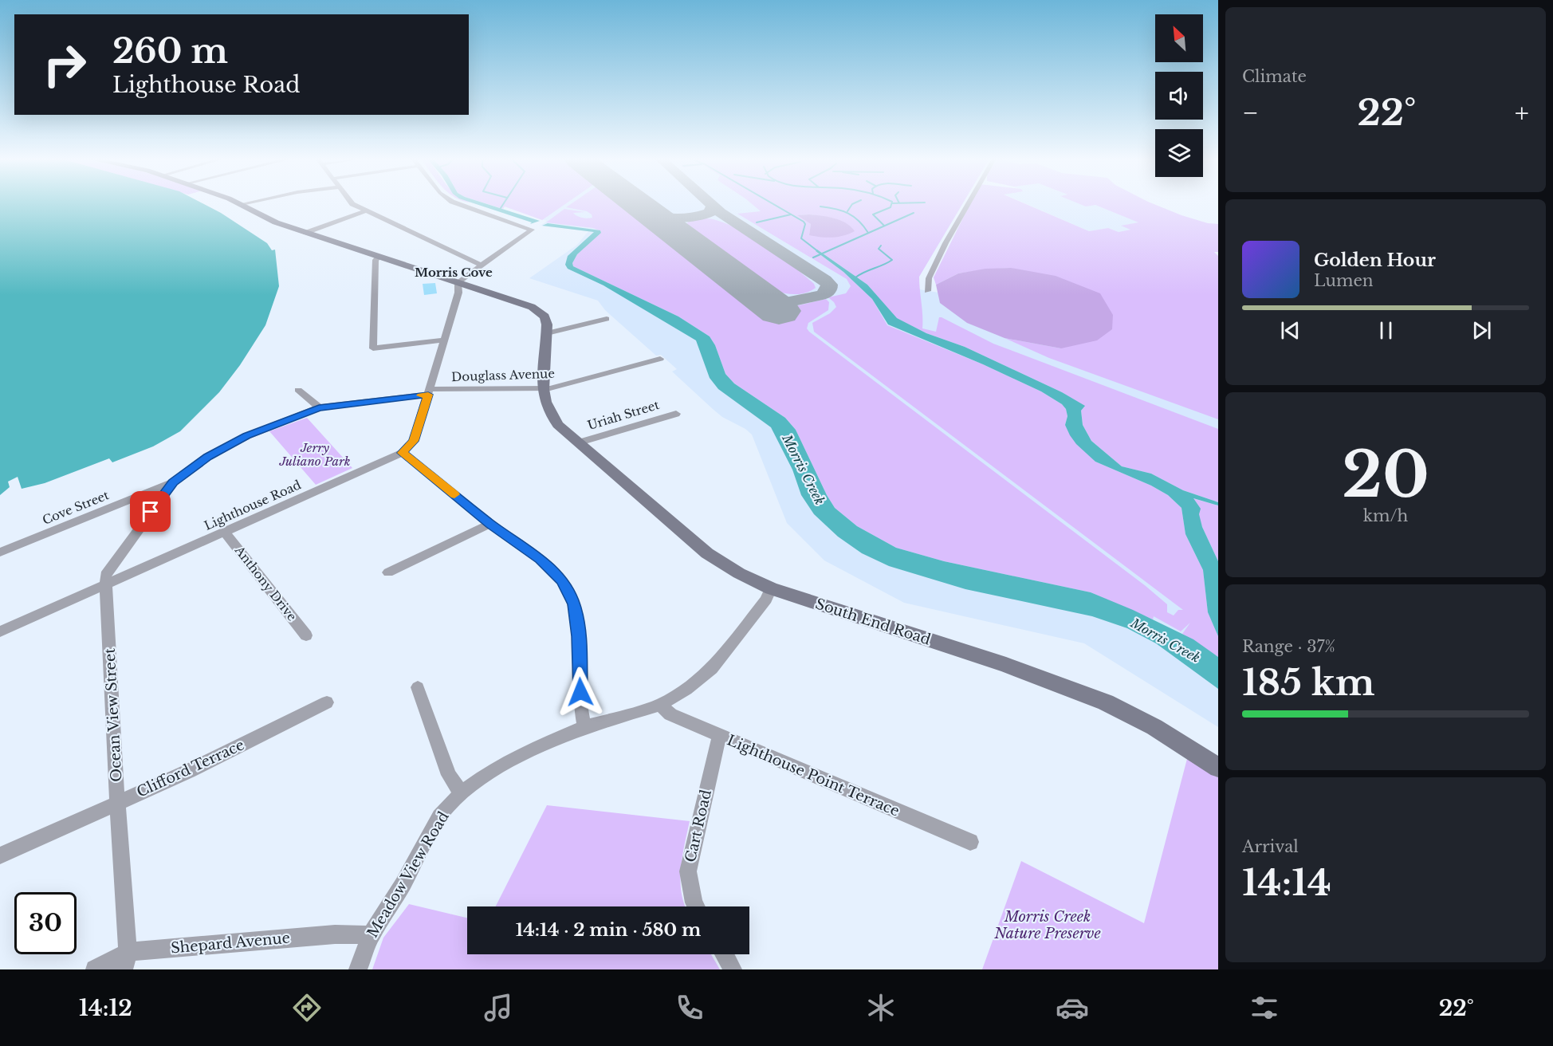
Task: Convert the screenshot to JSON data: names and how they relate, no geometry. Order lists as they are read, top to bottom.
{
  "streets": {
    "main road": ["South End Road"],
    "street": [
      "Douglass Avenue",
      "Uriah Street",
      "Lighthouse Road",
      "Cove Street",
      "Anthony Drive",
      "Ocean View Street",
      "Clifford Terrace",
      "Lighthouse Point Terrace",
      "Cart Road",
      "Meadow View Road",
      "Shepard Avenue"
    ]
  },
  "crossings": [
    ["Douglass Avenue", "Cove Street"],
    ["Douglass Avenue", "South End Road"],
    ["Uriah Street", "South End Road"],
    ["Lighthouse Road", "Anthony Drive"],
    ["Lighthouse Road", "Ocean View Street"],
    ["Cove Street", "Ocean View Street"],
    ["South End Road", "Meadow View Road"],
    ["Ocean View Street", "Clifford Terrace"],
    ["Ocean View Street", "Shepard Avenue"],
    ["Lighthouse Point Terrace", "Cart Road"],
    ["Lighthouse Point Terrace", "Meadow View Road"],
    ["Meadow View Road", "Shepard Avenue"]
  ],
  "districts": ["Morris Cove"],
  "water": ["Morris Creek"],
  "parks": ["Jerry Juliano Park", "Morris Creek Nature Preserve"],
  "north": "top left",
  "page": {
    "tile": [
      "Climate",
      ["20", "km/h"],
      ["Range · 37%", "185 km"],
      ["Arrival", "14:14"]
    ],
    "turn": ["260 m", "Lighthouse Road"],
    "heat": ["−", "22°", "+"],
    "song": ["Golden Hour", "Lumen"],
    "limit": "30",
    "trip": "14:14 · 2 min · 580 m",
    "tabs": ["14:12", "22°"]
  }
}
